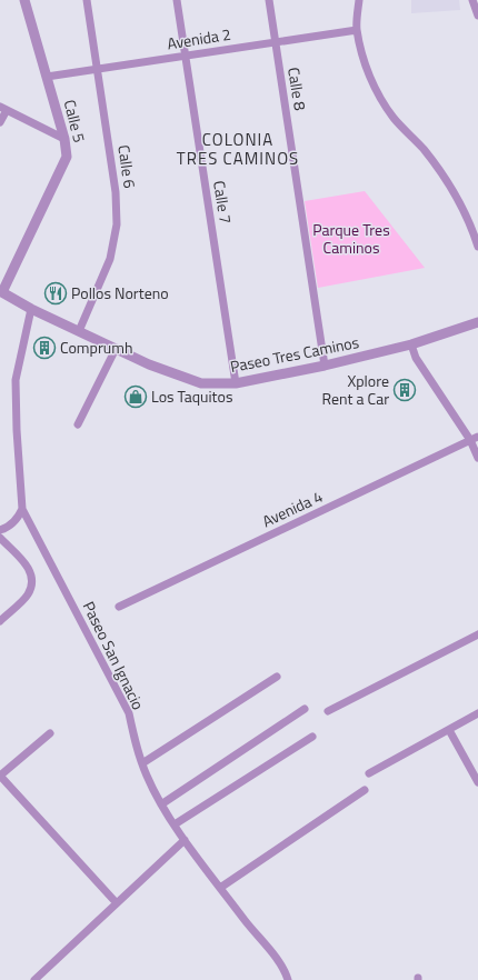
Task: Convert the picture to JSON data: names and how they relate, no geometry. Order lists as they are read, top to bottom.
{
  "streets": {
    "street": [
      "Avenida 2",
      "Calle 8",
      "Calle 5",
      "Calle 6",
      "Calle 7",
      "Paseo Tres Caminos",
      "Avenida 4",
      "Paseo San Ignacio"
    ]
  },
  "crossings": [
    ["Avenida 2", "Calle 8"],
    ["Avenida 2", "Calle 5"],
    ["Avenida 2", "Calle 6"],
    ["Avenida 2", "Calle 7"],
    ["Calle 8", "Paseo Tres Caminos"],
    ["Calle 5", "Paseo Tres Caminos"],
    ["Calle 6", "Paseo Tres Caminos"],
    ["Calle 7", "Paseo Tres Caminos"],
    ["Paseo Tres Caminos", "Paseo San Ignacio"]
  ],
  "districts": ["COLONIA TRES CAMINOS"],
  "parks": ["Parque Tres Caminos"],
  "places": {
    "restaurant": ["Pollos Norteno"],
    "building": ["Comprumh", "Xplore Rent a Car"],
    "shop": ["Los Taquitos"]
  }
}
